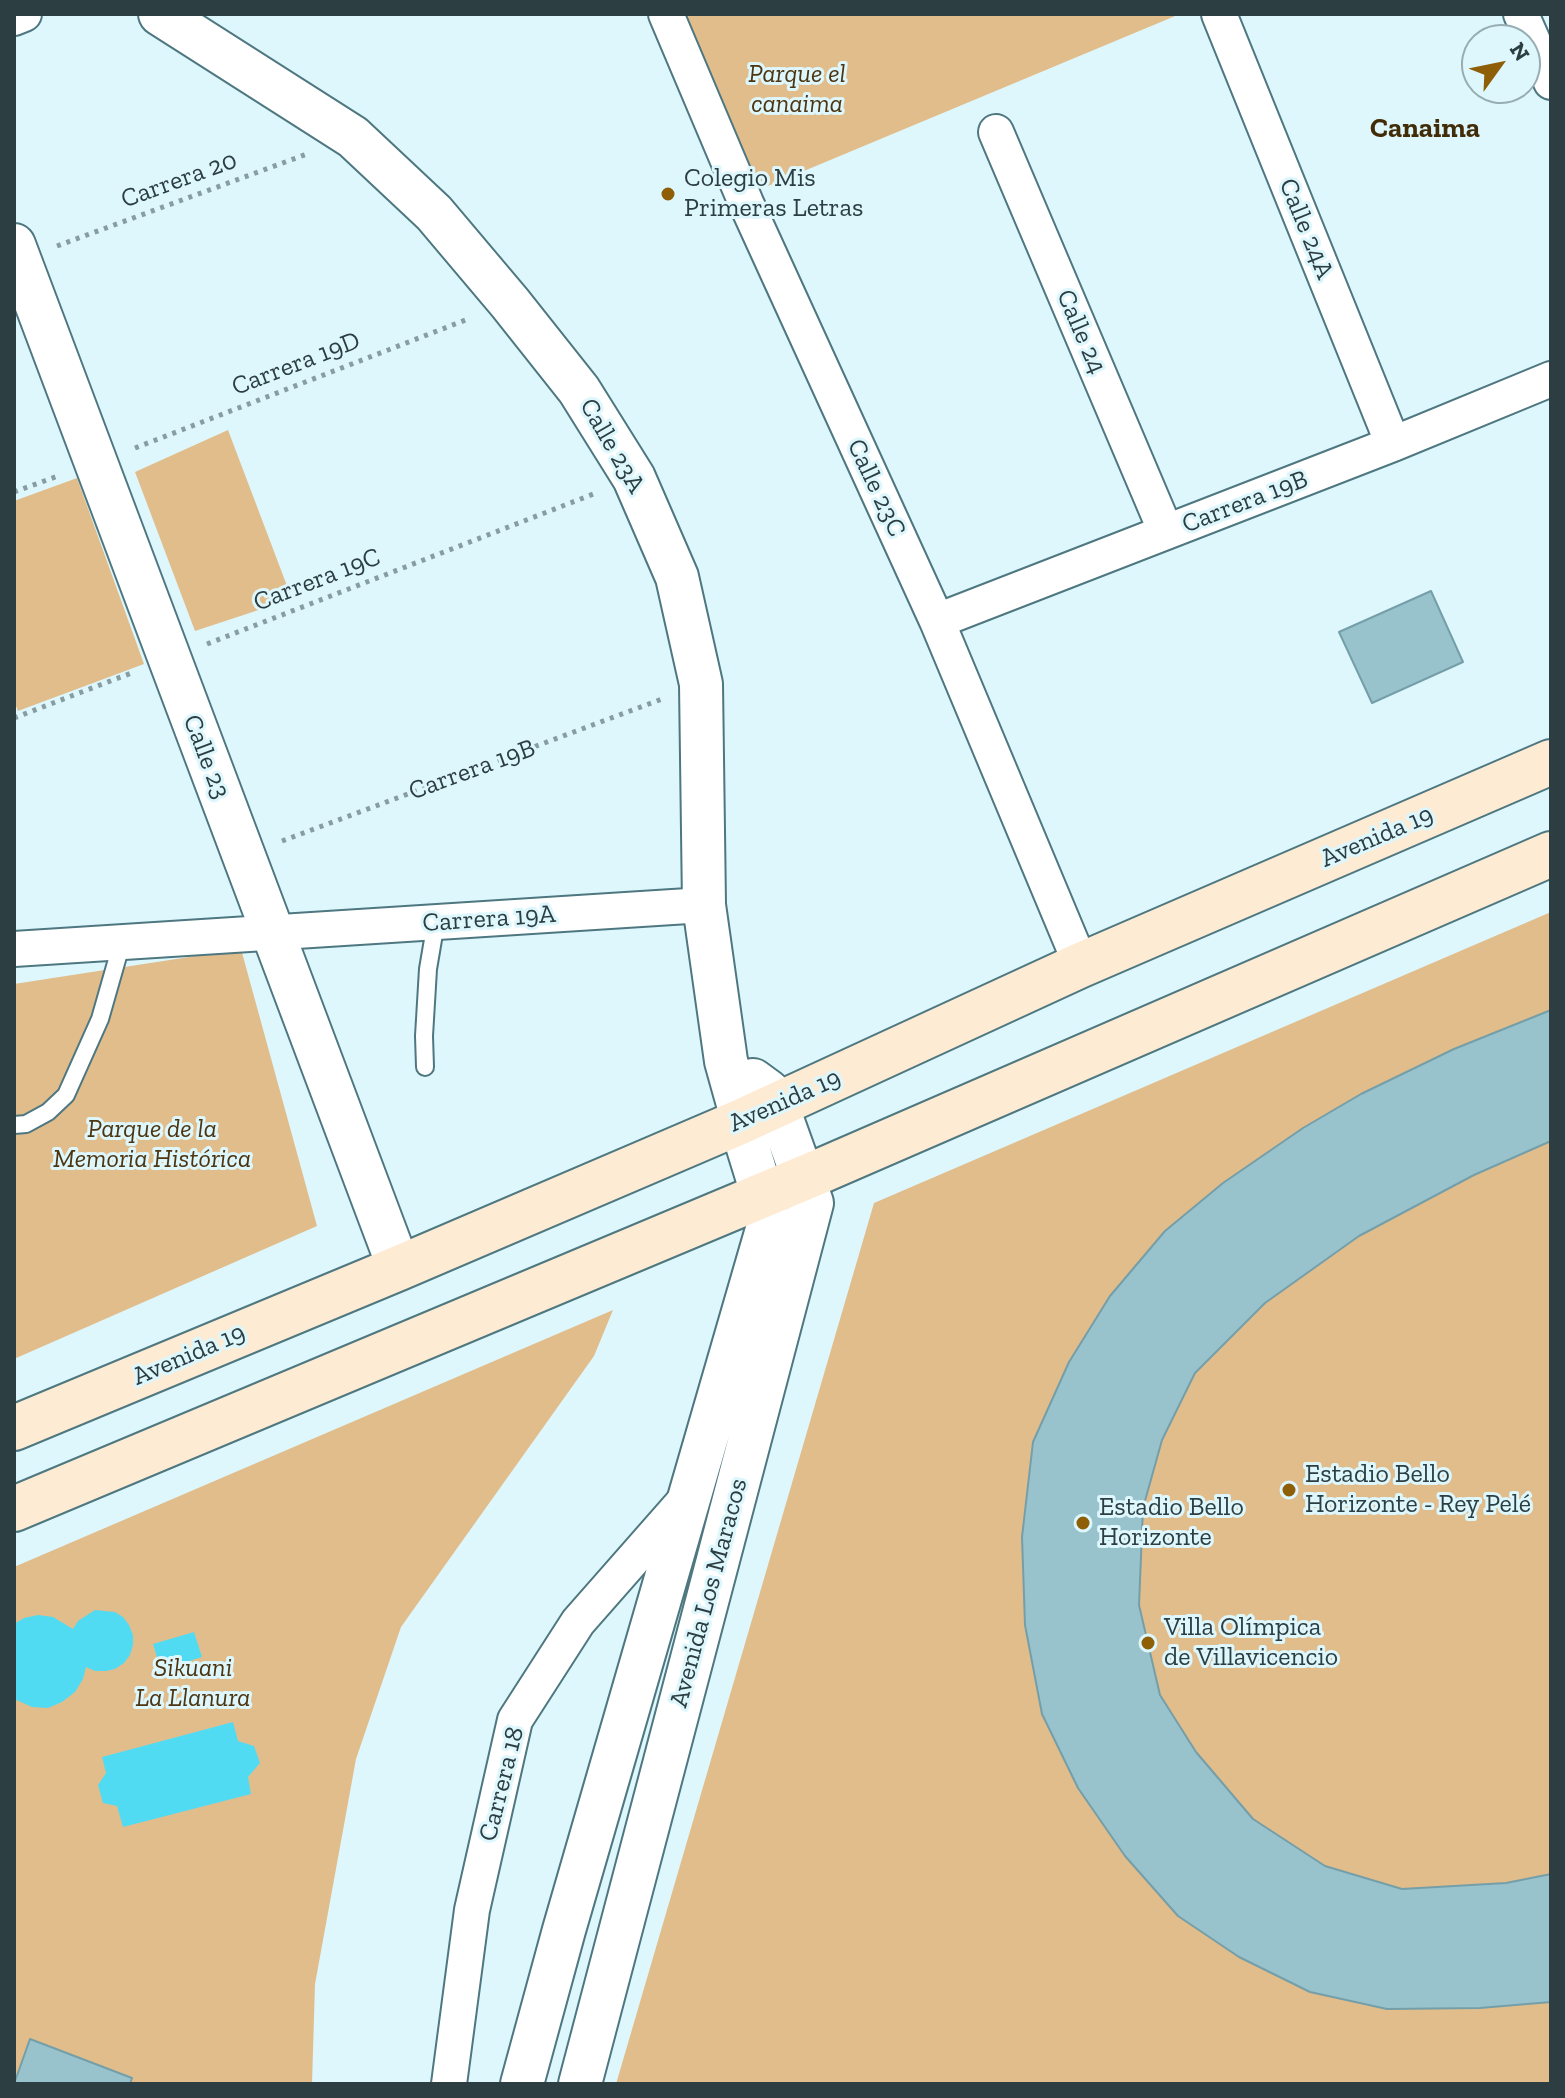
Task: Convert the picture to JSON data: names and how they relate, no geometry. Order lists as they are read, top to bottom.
{
  "streets": {
    "main road": ["Avenida 19"],
    "street": [
      "Calle 24A",
      "Calle 24",
      "Calle 23A",
      "Calle 23C",
      "Carrera 19B",
      "Calle 23",
      "Carrera 19A",
      "Avenida Los Maracos",
      "Carrera 18"
    ],
    "path": ["Carrera 20", "Carrera 19D", "Carrera 19C"]
  },
  "crossings": [
    ["Carrera 20", "Calle 23A"],
    ["Carrera 20", "Calle 23"],
    ["Calle 24A", "Carrera 19B"],
    ["Calle 24", "Carrera 19B"],
    ["Carrera 19D", "Calle 23A"],
    ["Carrera 19D", "Calle 23"],
    ["Calle 23A", "Carrera 19B"],
    ["Calle 23A", "Carrera 19C"],
    ["Calle 23A", "Avenida 19"],
    ["Calle 23A", "Carrera 19A"],
    ["Calle 23A", "Avenida Los Maracos"],
    ["Calle 23C", "Carrera 19B"],
    ["Calle 23C", "Avenida 19"],
    ["Carrera 19B", "Calle 23"],
    ["Carrera 19C", "Calle 23"],
    ["Calle 23", "Avenida 19"],
    ["Calle 23", "Carrera 19A"],
    ["Avenida 19", "Avenida Los Maracos"],
    ["Avenida Los Maracos", "Carrera 18"]
  ],
  "districts": ["Canaima"],
  "parks": ["Parque el canaima", "Parque de la Memoria Histórica", "Sikuani La Llanura"],
  "places": [
    "Colegio Mis Primeras Letras",
    "Estadio Bello Horizonte - Rey Pelé",
    "Estadio Bello Horizonte",
    "Villa Olímpica de Villavicencio"
  ],
  "north": "top right"
}
